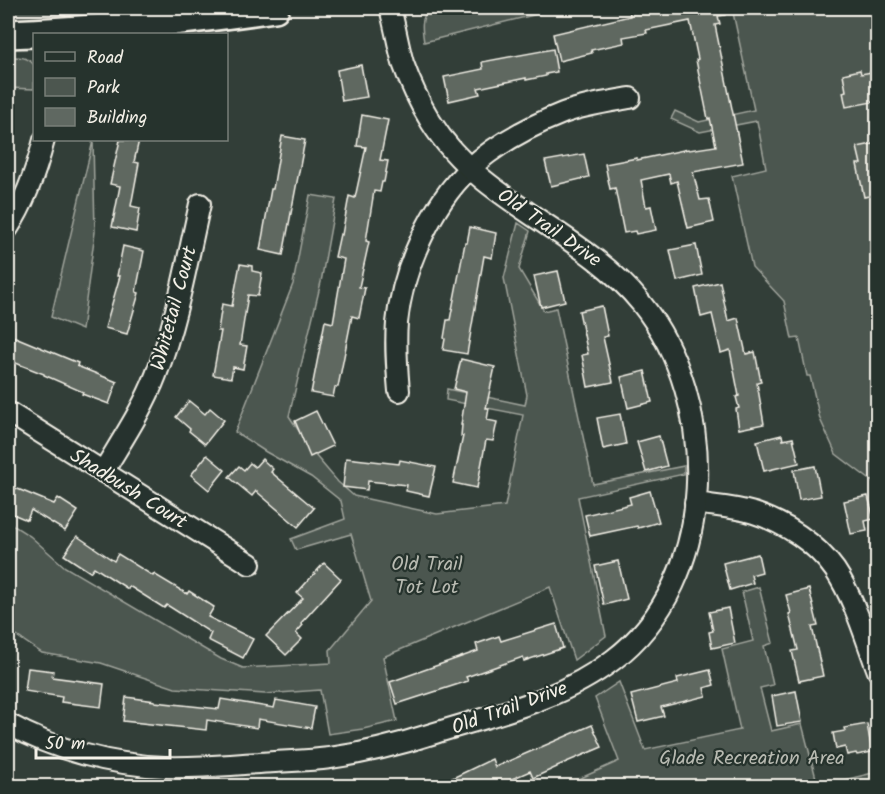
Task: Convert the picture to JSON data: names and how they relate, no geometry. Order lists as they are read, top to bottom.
{
  "streets": {
    "street": ["Old Trail Drive", "Whitetail Court", "Shadbush Court"]
  },
  "crossings": [
    ["Whitetail Court", "Shadbush Court"]
  ],
  "parks": ["Old Trail Tot Lot", "Glade Recreation Area"],
  "legend": ["Road", "Park", "Building"],
  "scale_bar": "50 m"
}
